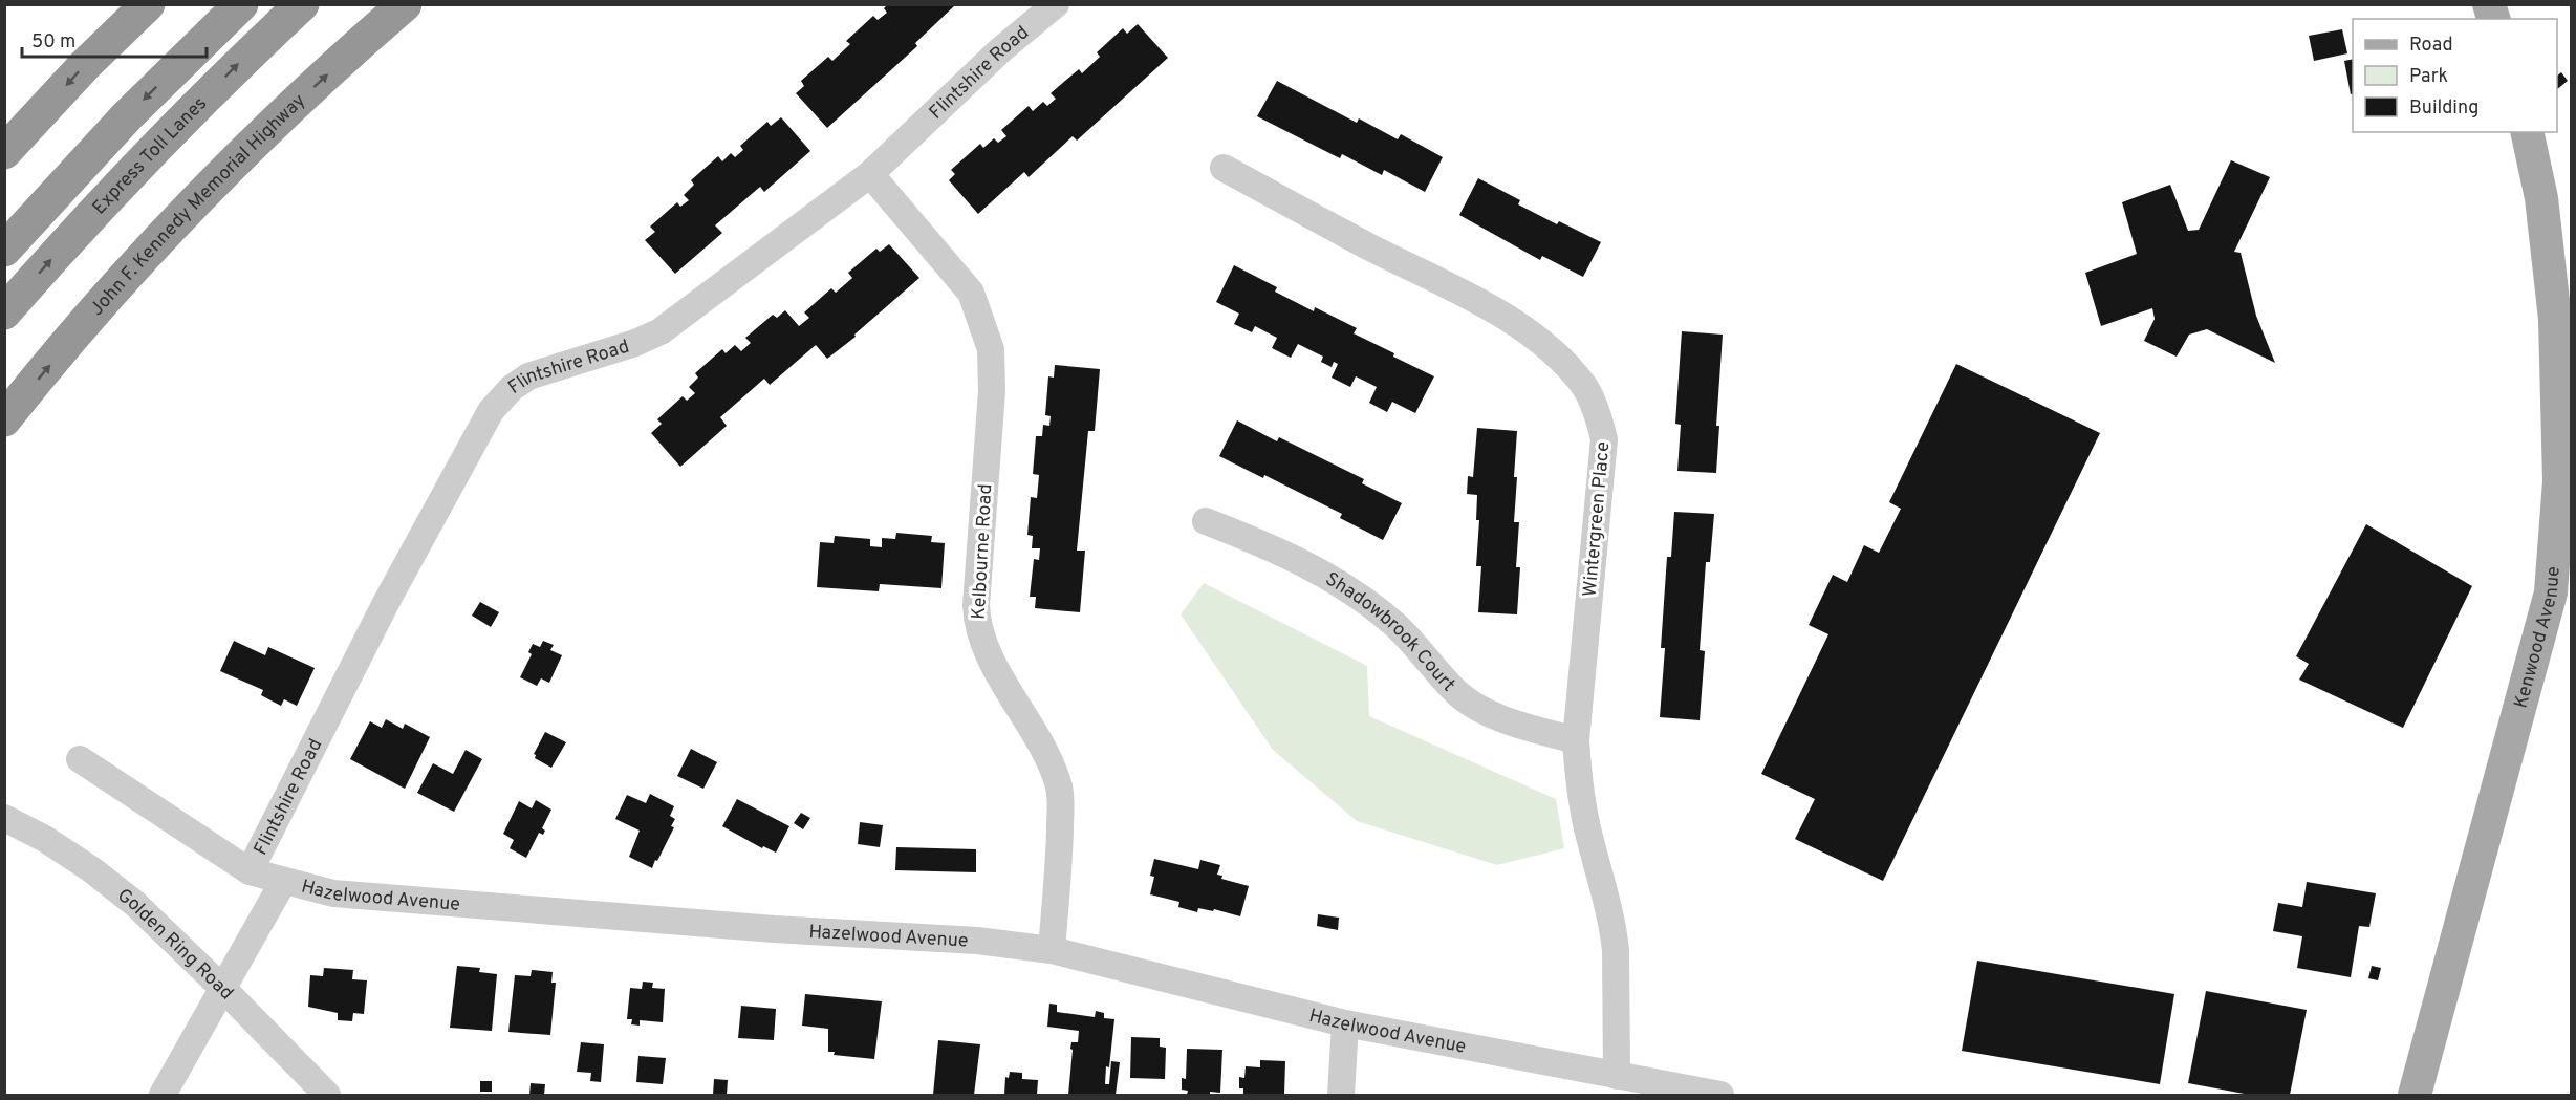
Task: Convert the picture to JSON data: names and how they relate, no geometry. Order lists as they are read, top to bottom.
{
  "streets": {
    "highway": ["Express Toll Lanes", "John F. Kennedy Memorial Highway"],
    "main road": ["Kenwood Avenue"],
    "street": [
      "Flintshire Road",
      "Wintergreen Place",
      "Kelbourne Road",
      "Shadowbrook Court",
      "Hazelwood Avenue",
      "Golden Ring Road"
    ]
  },
  "crossings": [
    ["Flintshire Road", "Kelbourne Road"],
    ["Flintshire Road", "Hazelwood Avenue"],
    ["Wintergreen Place", "Shadowbrook Court"],
    ["Wintergreen Place", "Hazelwood Avenue"],
    ["Kelbourne Road", "Hazelwood Avenue"]
  ],
  "legend": ["Road", "Park", "Building"],
  "scale_bar": "50 m"
}
